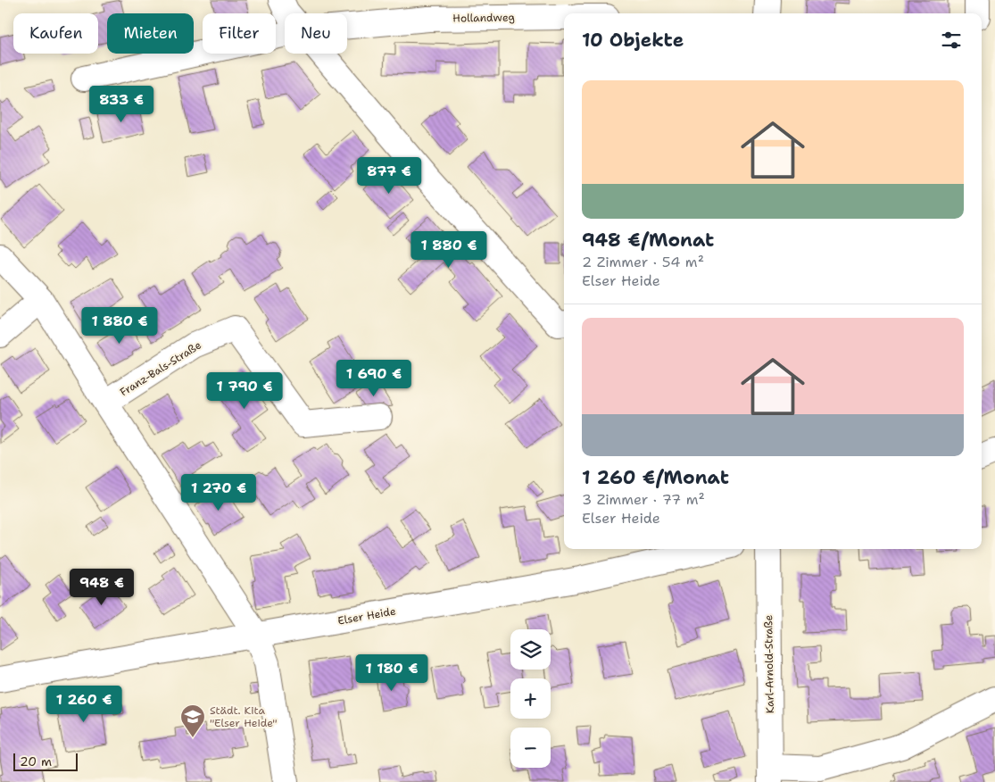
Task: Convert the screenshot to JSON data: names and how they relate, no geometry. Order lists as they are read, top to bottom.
{
  "streets": {
    "street": [
      "Hollandweg",
      "Franz-Bals-Straße",
      "Elser Heide",
      "Karl-Arnold-Straße"
    ]
  },
  "places": {
    "school or university": ["Städt. Kita \"Elser Heide\""]
  },
  "scale_bar": "20 m",
  "page": {
    "chip": [
      "Kaufen",
      "Mieten",
      "Filter",
      "Neu"
    ],
    "heading": "10 Objekte",
    "list": [
      {
        "name": "948 €/Monat",
        "note": "2 Zimmer · 54 m² · Elser Heide"
      },
      {
        "name": "1 260 €/Monat",
        "note": "3 Zimmer · 77 m² · Elser Heide"
      }
    ],
    "price": [
      "833 €",
      "877 €",
      "1 880 €",
      "1 880 €",
      "1 690 €",
      "1 790 €",
      "1 270 €",
      "948 €",
      "1 180 €",
      "1 260 €"
    ],
    "map_buttons": ["+", "−"],
    "scale": "20 m"
  }
}
